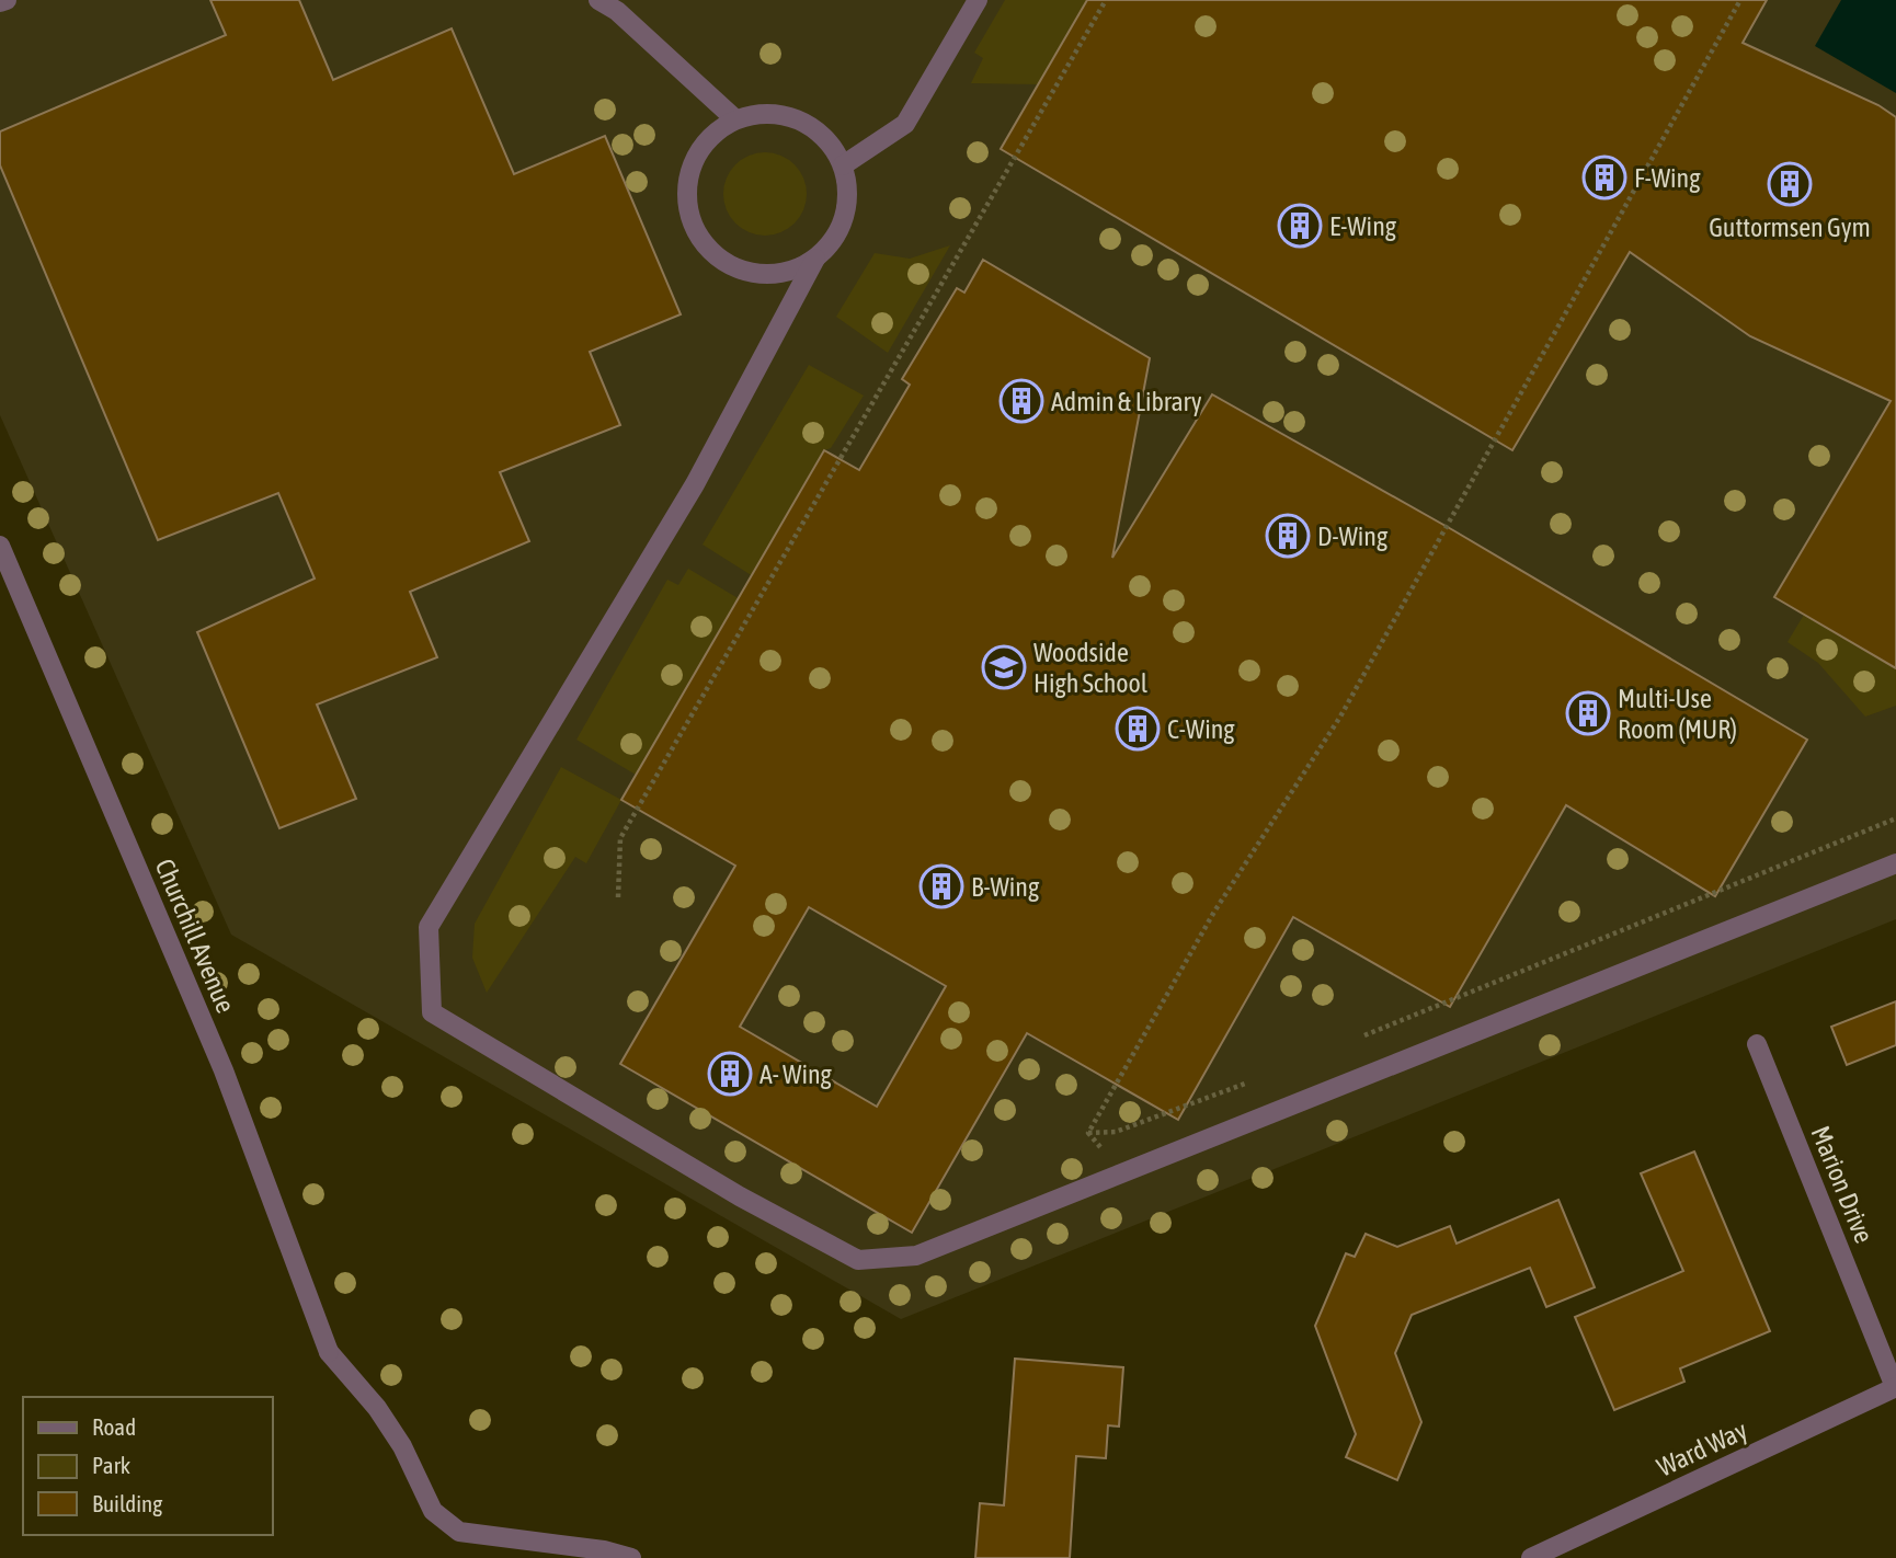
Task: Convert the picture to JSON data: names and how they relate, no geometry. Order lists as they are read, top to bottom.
{
  "streets": {
    "street": ["Churchill Avenue", "Marion Drive", "Ward Way"]
  },
  "crossings": [
    ["Marion Drive", "Ward Way"]
  ],
  "places": {
    "building": [
      "F-Wing",
      "Guttormsen Gym",
      "E-Wing",
      "Admin & Library",
      "D-Wing",
      "Multi-Use Room (MUR)",
      "C-Wing",
      "B-Wing",
      "A- Wing"
    ],
    "school or university": ["Woodside High School"]
  },
  "legend": ["Road", "Park", "Building"]
}
